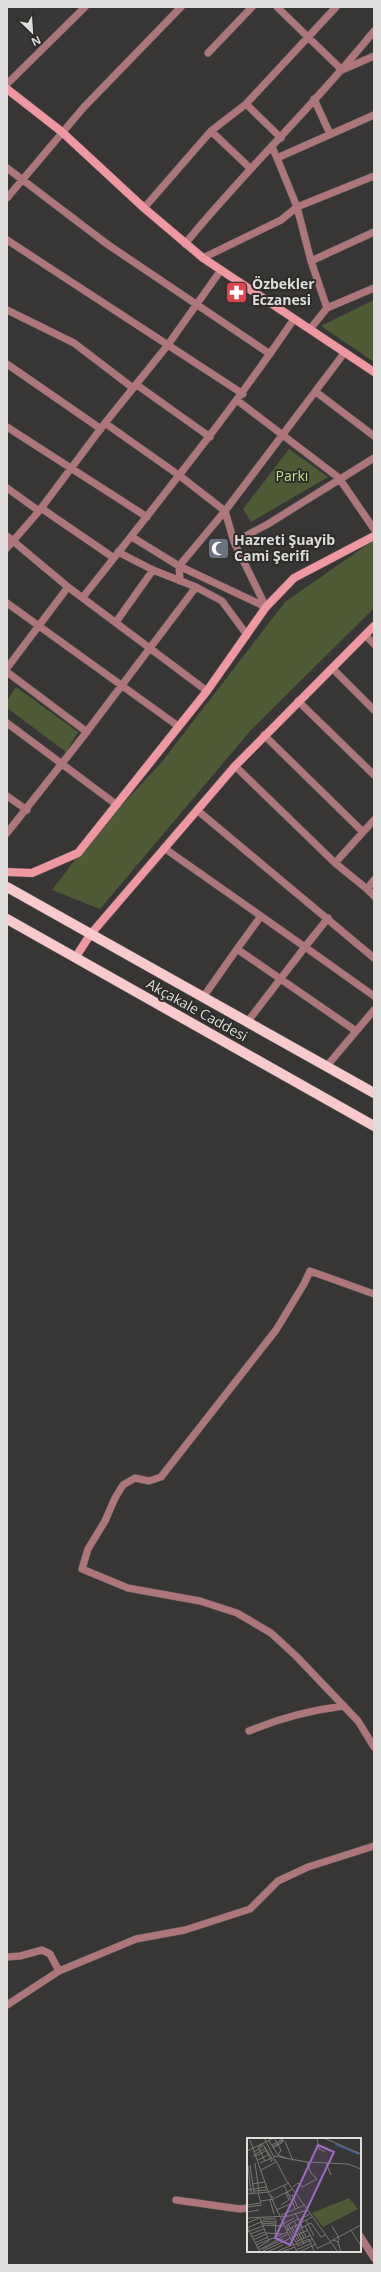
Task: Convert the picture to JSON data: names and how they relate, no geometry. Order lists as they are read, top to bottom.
{
  "streets": {
    "main road": ["Akçakale Caddesi"]
  },
  "parks": ["Parkı"],
  "places": {
    "pharmacy": ["Özbekler Eczanesi"],
    "mosque": ["Hazreti Şuayib Cami Şerifi"]
  },
  "north": "bottom right"
}
